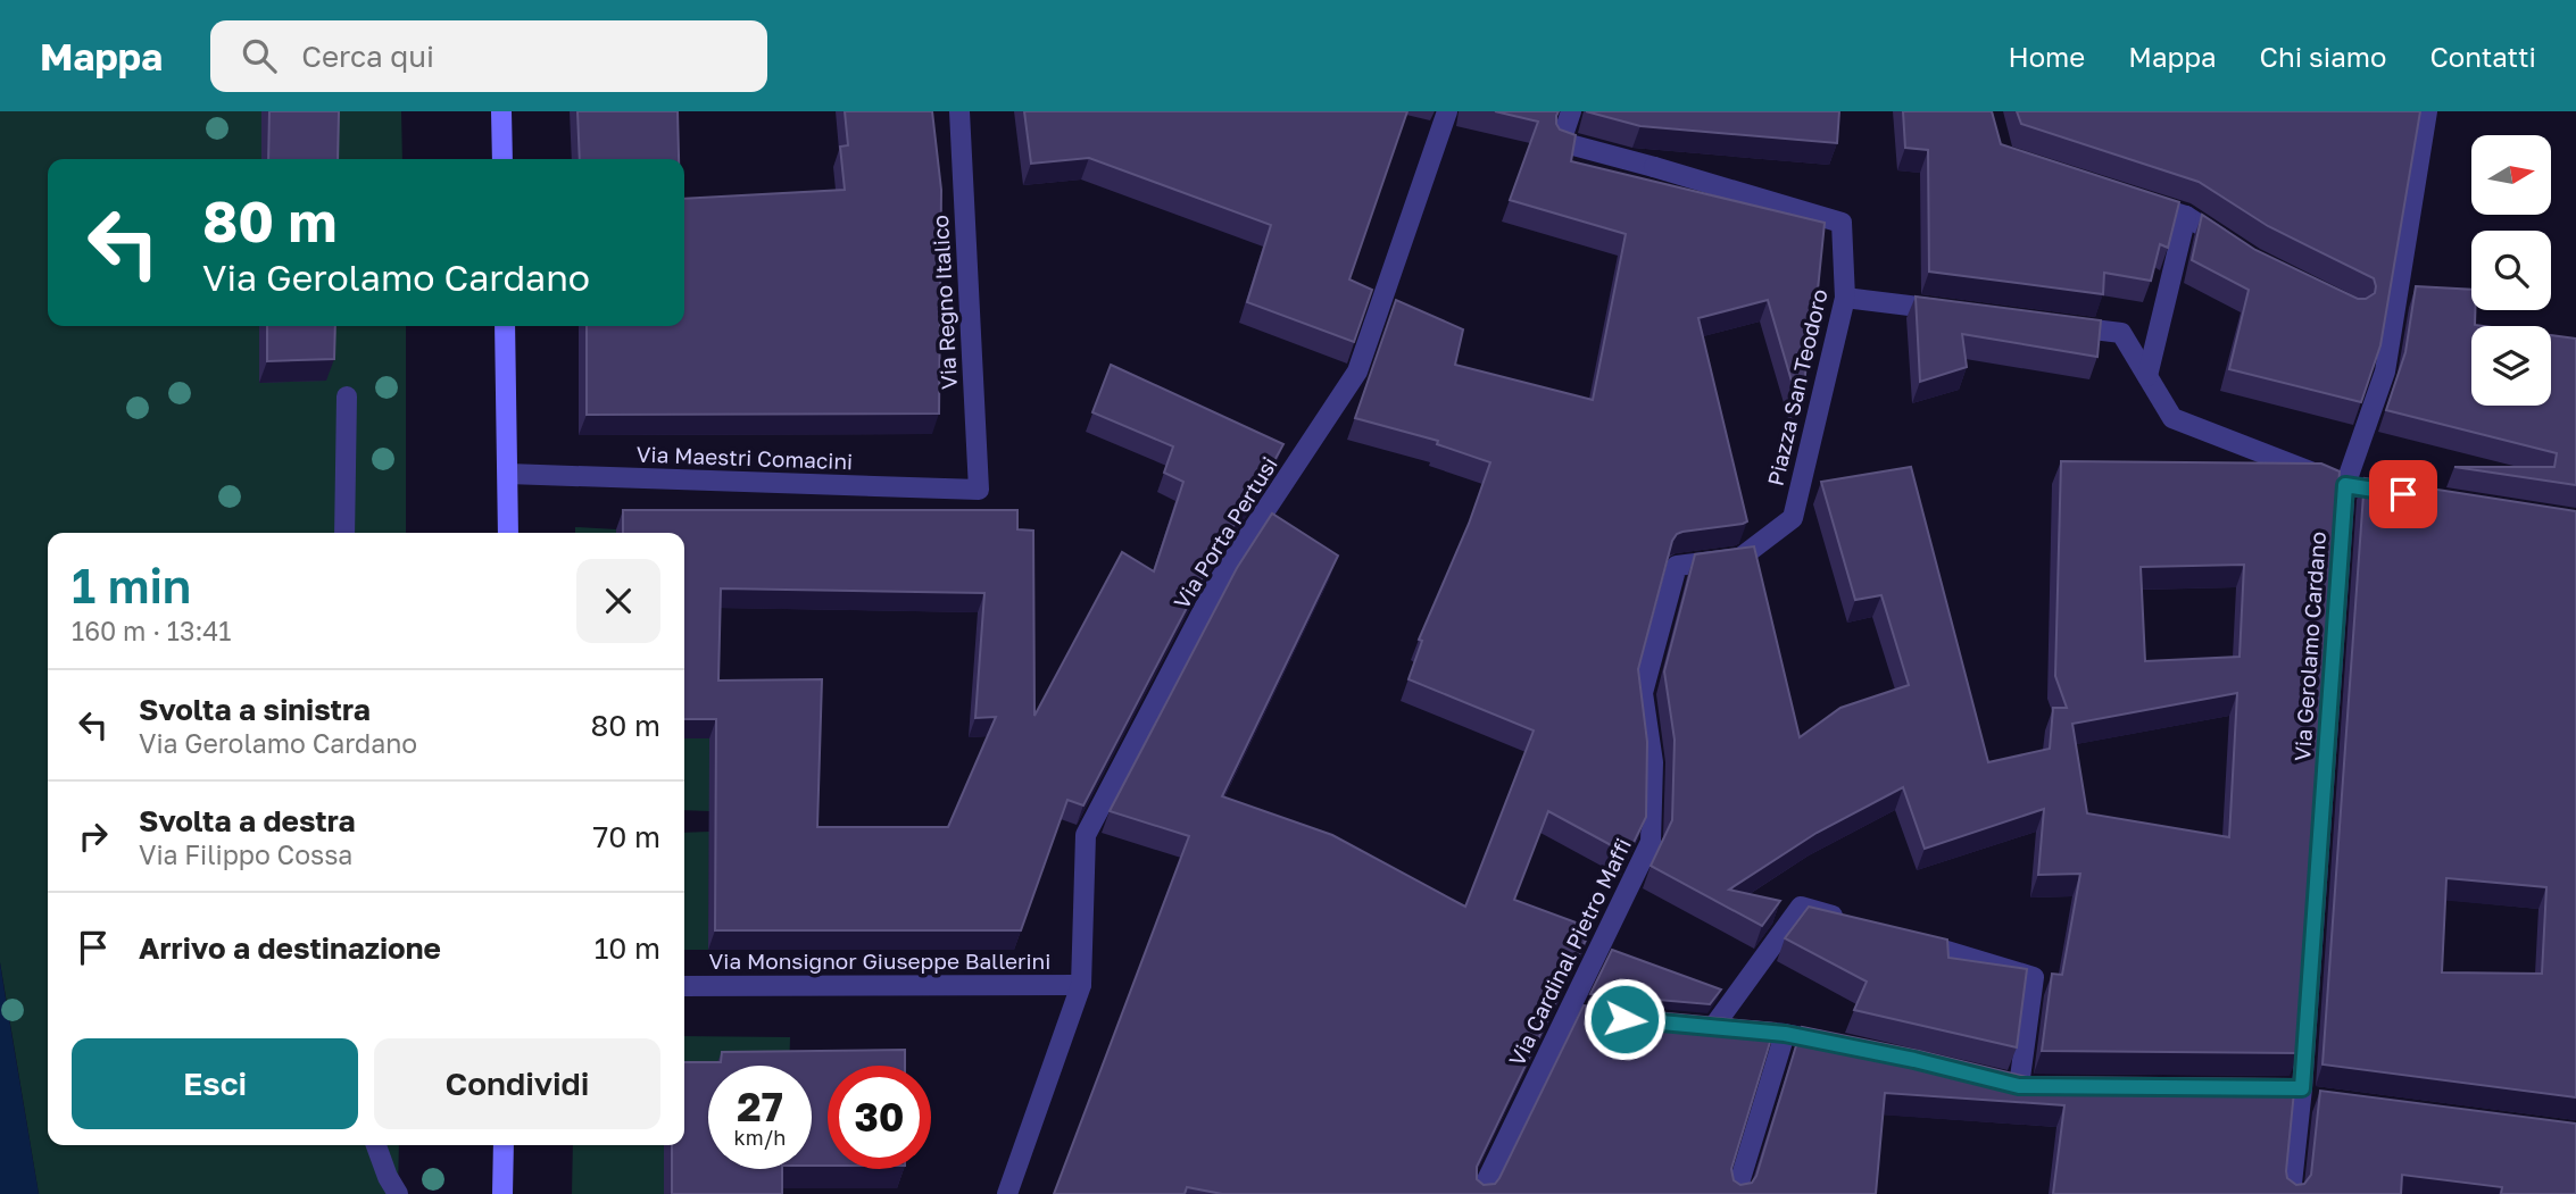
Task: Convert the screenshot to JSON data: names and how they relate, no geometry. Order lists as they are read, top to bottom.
{
  "streets": {
    "street": [
      "Via Regno Italico",
      "Piazza San Teodoro",
      "Via Maestri Comacini",
      "Via Porta Pertusi",
      "Via Gerolamo Cardano",
      "Via Cardinal Pietro Maffi",
      "Via Monsignor Giuseppe Ballerini"
    ]
  },
  "crossings": [
    ["Via Regno Italico", "Via Maestri Comacini"],
    ["Piazza San Teodoro", "Via Cardinal Pietro Maffi"],
    ["Via Porta Pertusi", "Via Monsignor Giuseppe Ballerini"]
  ],
  "north": "right",
  "page": {
    "header": "Mappa",
    "search": "Cerca qui",
    "nav": [
      "Home",
      "Mappa",
      "Chi siamo",
      "Contatti"
    ],
    "turn": ["80 m", "Via Gerolamo Cardano"],
    "heading": ["1 min", "160 m · 13:41"],
    "list": [
      {
        "name": "Svolta a sinistra",
        "note": "Via Gerolamo Cardano",
        "value": "80 m"
      },
      {
        "name": "Svolta a destra",
        "note": "Via Filippo Cossa",
        "value": "70 m"
      },
      {
        "name": "Arrivo a destinazione",
        "value": "10 m"
      }
    ],
    "buttons": ["Esci", "Condividi"],
    "speed": "27 km/h",
    "limit": "30"
  }
}
